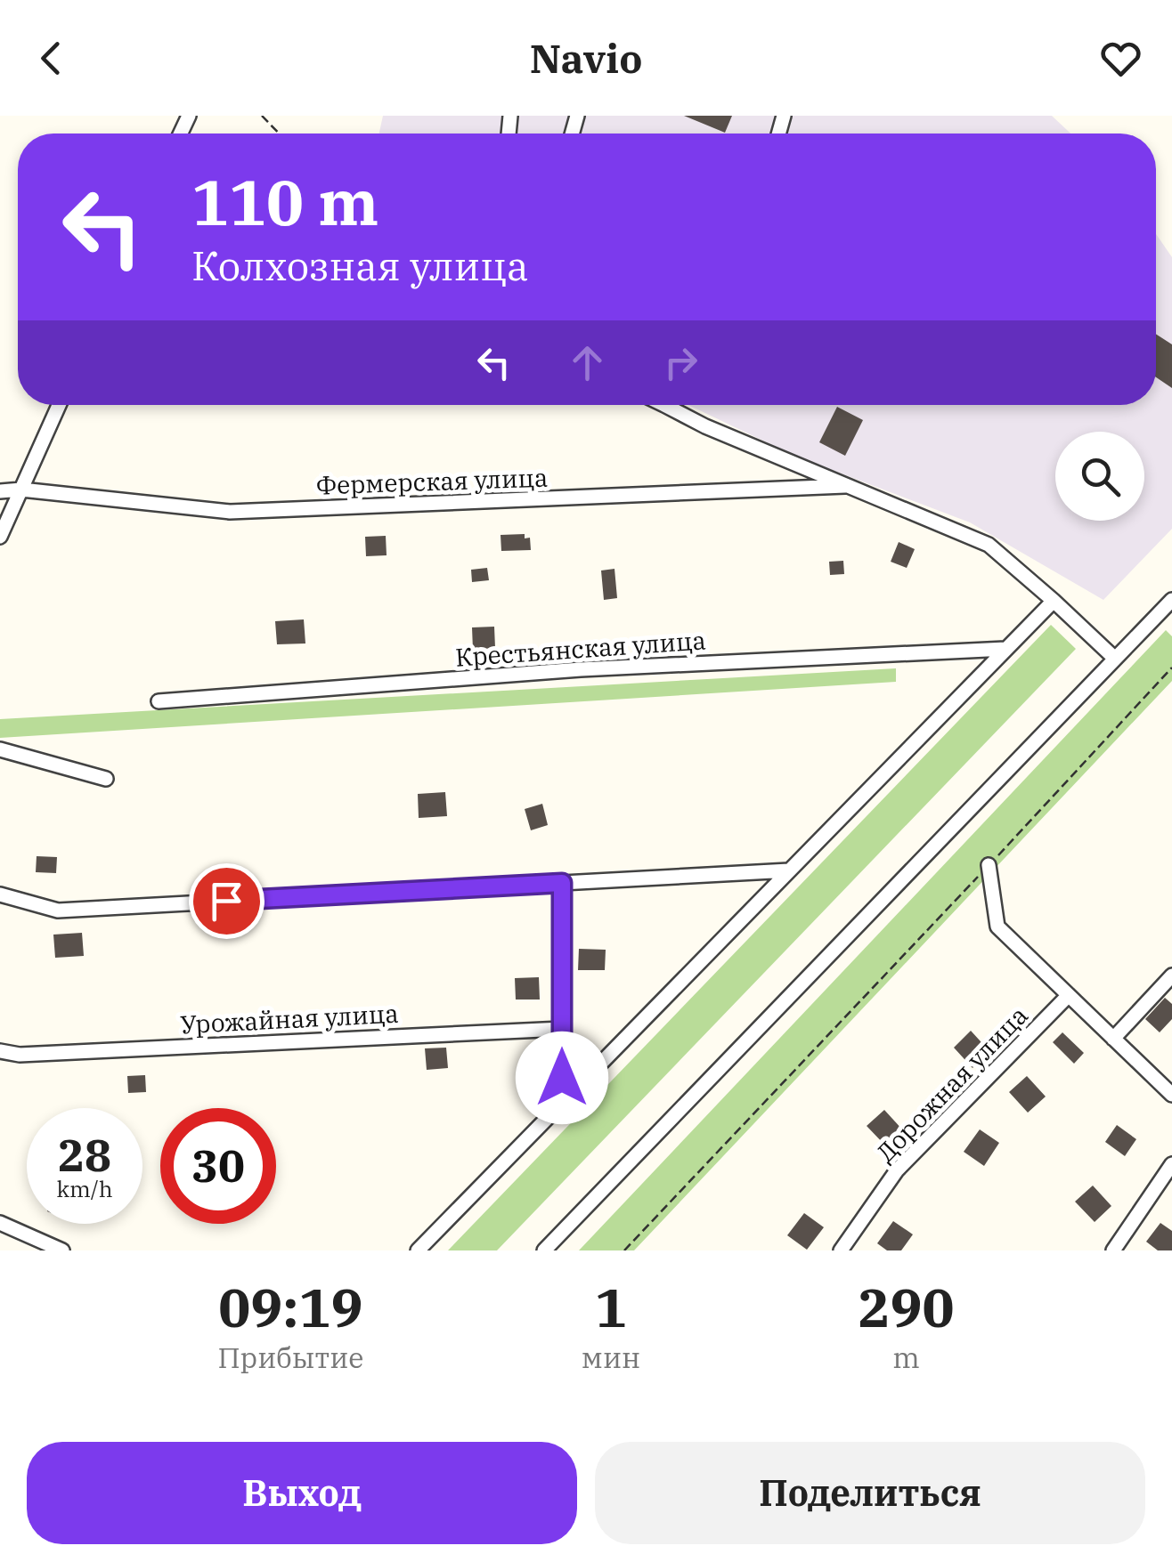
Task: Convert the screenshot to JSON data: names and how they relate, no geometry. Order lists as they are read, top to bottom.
{
  "streets": {
    "street": [
      "Фермерская улица",
      "Крестьянская улица",
      "Урожайная улица",
      "Дорожная улица"
    ]
  },
  "page": {
    "header": "Navio",
    "turn": ["110 m", "Колхозная улица"],
    "speed": "28 km/h",
    "limit": "30",
    "eta": [
      "09:19",
      "Прибытие",
      "1",
      "мин",
      "290",
      "m"
    ],
    "buttons": ["Выход", "Поделиться"]
  }
}
